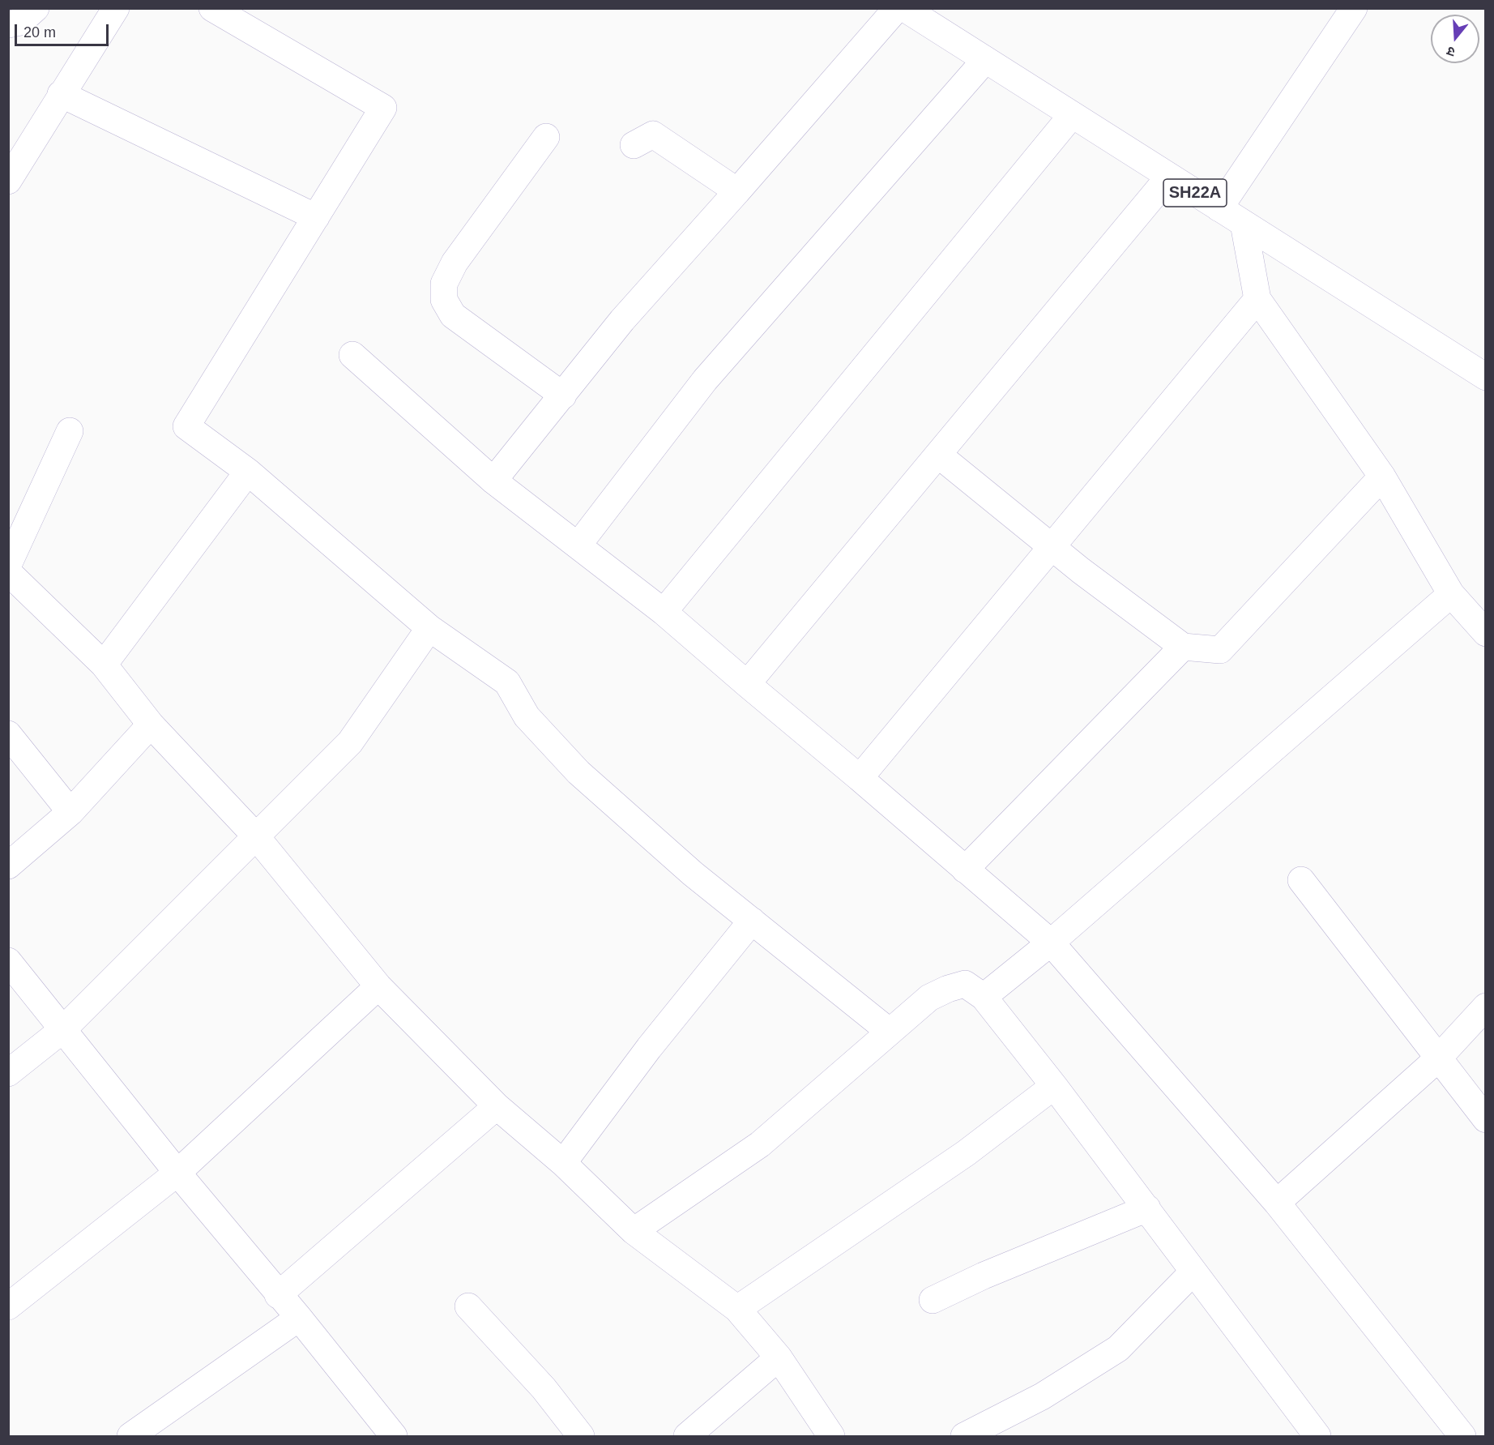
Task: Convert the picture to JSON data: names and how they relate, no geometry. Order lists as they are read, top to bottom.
{
  "streets": {
    "street": ["SH22A"]
  },
  "scale_bar": "20 m",
  "north": "bottom"
}
